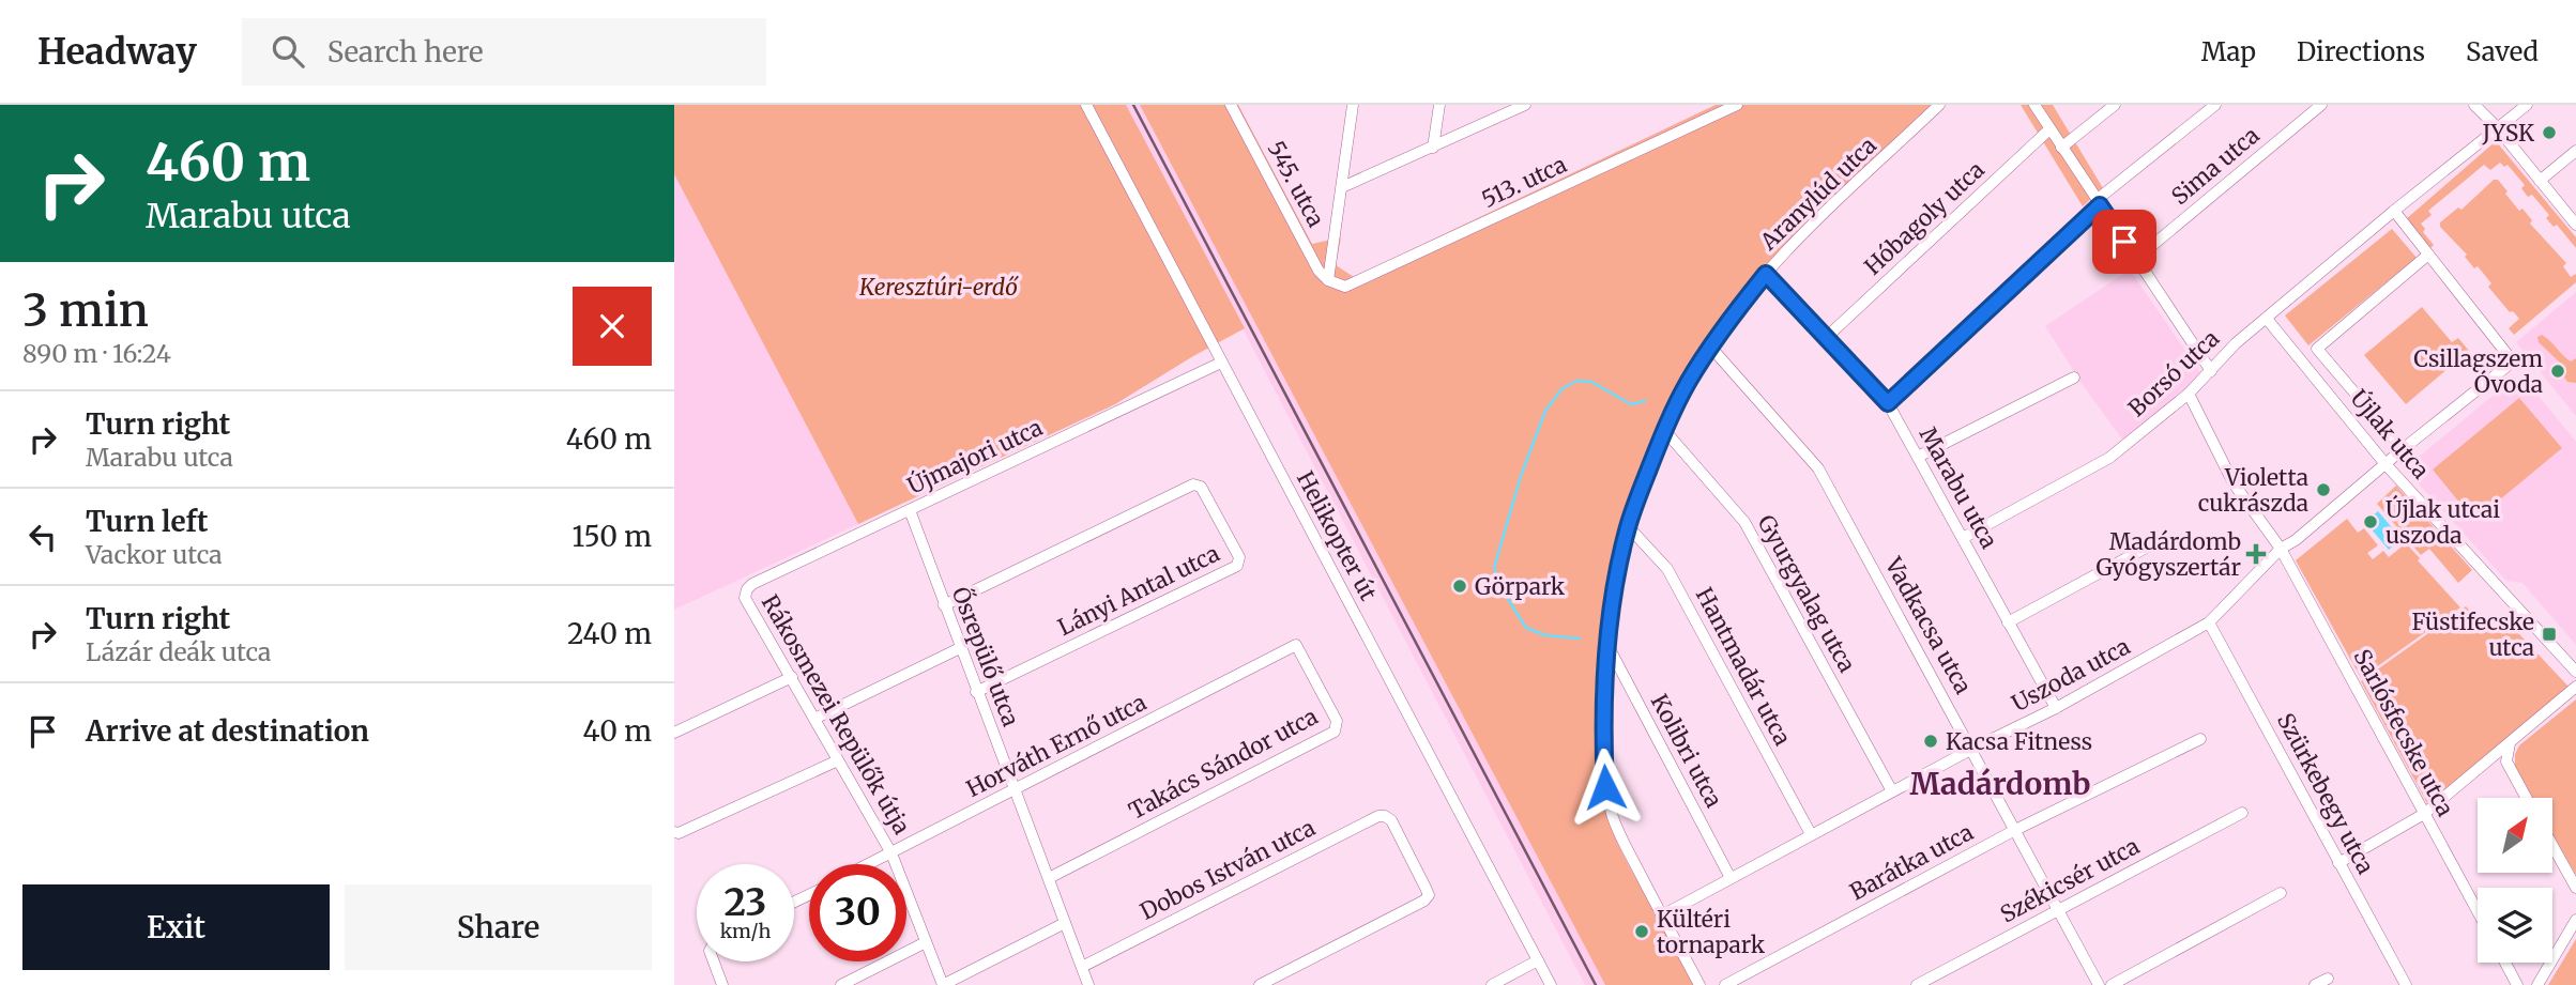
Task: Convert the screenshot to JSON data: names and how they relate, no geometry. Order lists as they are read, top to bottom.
{
  "streets": {
    "street": [
      "Sima utca",
      "513. utca",
      "545. utca",
      "Aranylúd utca",
      "Hóbagoly utca",
      "Borsó utca",
      "Újlak utca",
      "Újmajori utca",
      "Marabu utca",
      "Helikopter út",
      "Lányi Antal utca",
      "Gyurgyalag utca",
      "Vadkacsa utca",
      "Ősrepülő utca",
      "Hantmadár utca",
      "Uszoda utca",
      "Rákosmezei Repülők útja",
      "Sarlósfecske utca",
      "Horváth Ernő utca",
      "Kolibri utca",
      "Takács Sándor utca",
      "Szürkebegy utca",
      "Barátka utca",
      "Dobos István utca",
      "Székicsér utca"
    ]
  },
  "crossings": [
    ["513. utca", "545. utca"],
    ["Aranylúd utca", "Marabu utca"],
    ["Aranylúd utca", "Gyurgyalag utca"],
    ["Aranylúd utca", "Vadkacsa utca"],
    ["Aranylúd utca", "Hantmadár utca"],
    ["Aranylúd utca", "Uszoda utca"],
    ["Aranylúd utca", "Kolibri utca"],
    ["Hóbagoly utca", "Marabu utca"],
    ["Borsó utca", "Újlak utca"],
    ["Borsó utca", "Marabu utca"],
    ["Borsó utca", "Sarlósfecske utca"],
    ["Újlak utca", "Uszoda utca"],
    ["Újmajori utca", "Helikopter út"],
    ["Újmajori utca", "Ősrepülő utca"],
    ["Újmajori utca", "Rákosmezei Repülők útja"],
    ["Marabu utca", "Uszoda utca"],
    ["Lányi Antal utca", "Ősrepülő utca"],
    ["Gyurgyalag utca", "Uszoda utca"],
    ["Vadkacsa utca", "Uszoda utca"],
    ["Vadkacsa utca", "Barátka utca"],
    ["Vadkacsa utca", "Székicsér utca"],
    ["Ősrepülő utca", "Horváth Ernő utca"],
    ["Ősrepülő utca", "Takács Sándor utca"],
    ["Ősrepülő utca", "Dobos István utca"],
    ["Hantmadár utca", "Uszoda utca"],
    ["Uszoda utca", "Sarlósfecske utca"],
    ["Uszoda utca", "Kolibri utca"],
    ["Uszoda utca", "Szürkebegy utca"],
    ["Rákosmezei Repülők útja", "Horváth Ernő utca"],
    ["Horváth Ernő utca", "Takács Sándor utca"]
  ],
  "districts": ["Madárdomb"],
  "parks": ["Keresztúri-erdő"],
  "places": {
    "other": [
      "JYSK",
      "Csillagszem Óvoda",
      "Violetta cukrászda",
      "Újlak utcai uszoda",
      "Görpark",
      "Kacsa Fitness",
      "Kültéri tornapark"
    ],
    "health": ["Madárdomb Gyógyszertár"],
    "transit": ["Füstifecske utca"]
  },
  "north": "top right",
  "page": {
    "header": "Headway",
    "search": "Search here",
    "nav": ["Map", "Directions", "Saved"],
    "turn": ["460 m", "Marabu utca"],
    "heading": ["3 min", "890 m · 16:24"],
    "list": [
      {
        "name": "Turn right",
        "note": "Marabu utca",
        "value": "460 m"
      },
      {
        "name": "Turn left",
        "note": "Vackor utca",
        "value": "150 m"
      },
      {
        "name": "Turn right",
        "note": "Lázár deák utca",
        "value": "240 m"
      },
      {
        "name": "Arrive at destination",
        "value": "40 m"
      }
    ],
    "speed": "23 km/h",
    "limit": "30",
    "buttons": ["Exit", "Share"]
  }
}
